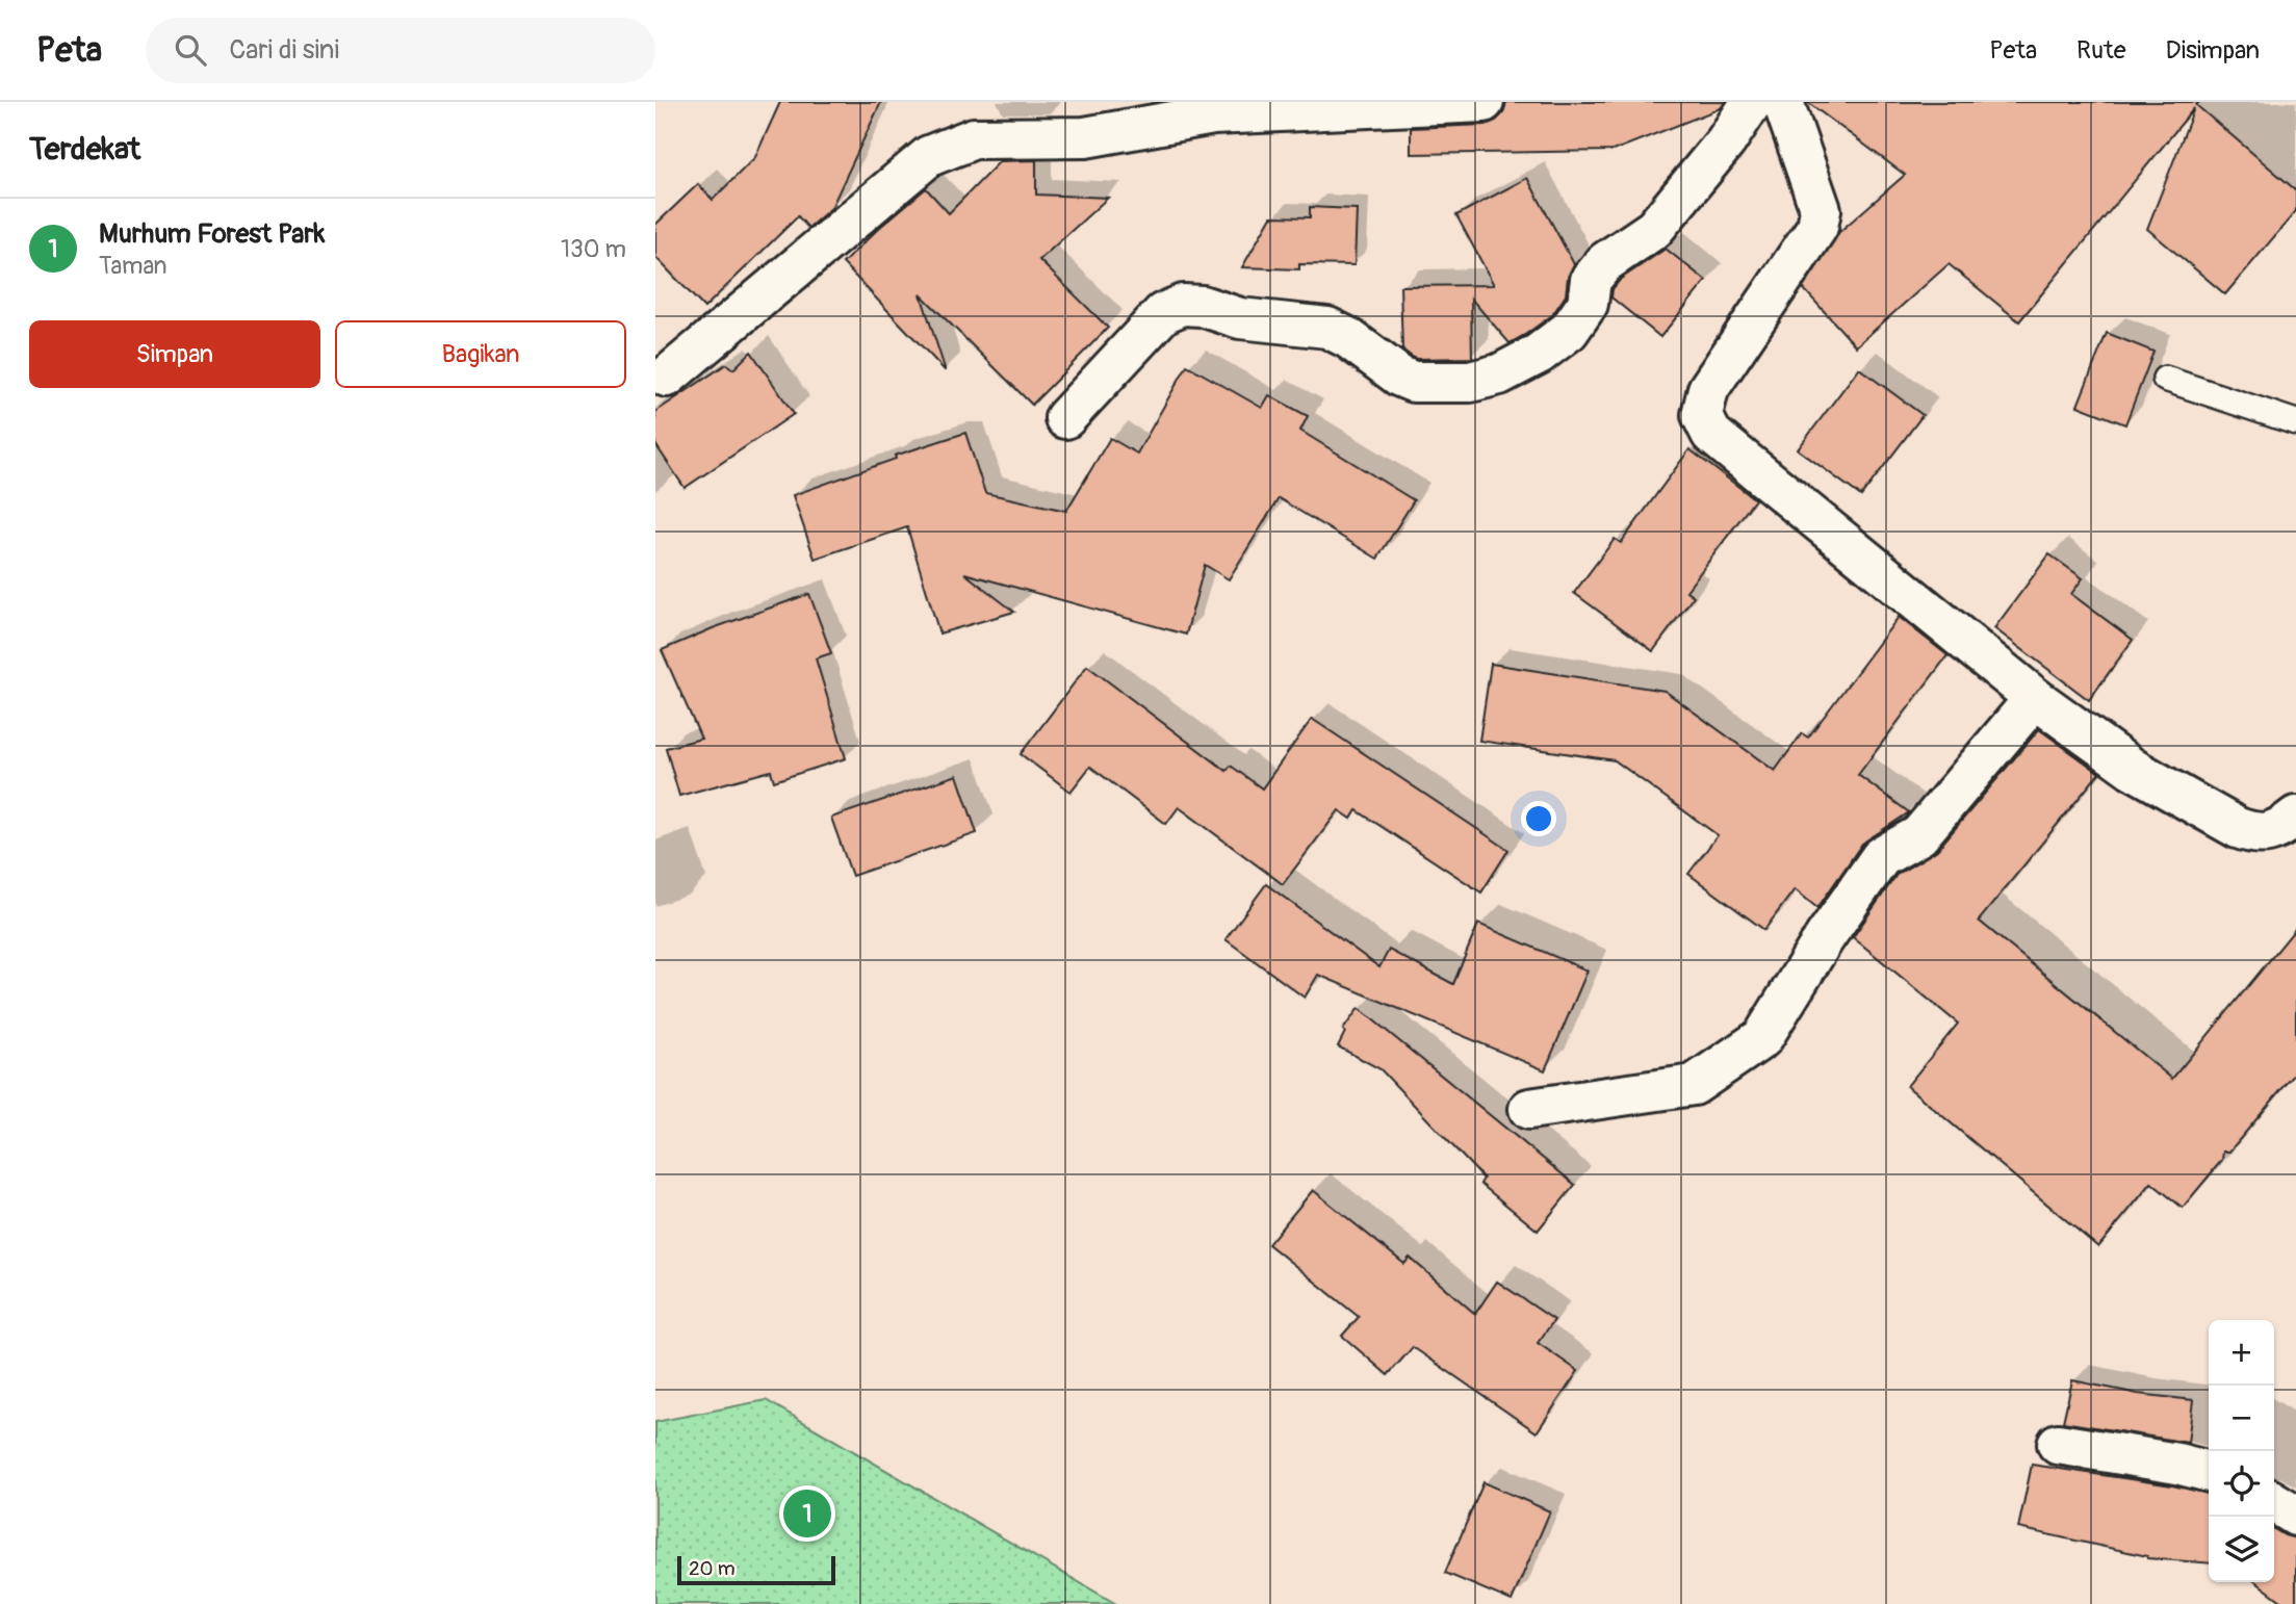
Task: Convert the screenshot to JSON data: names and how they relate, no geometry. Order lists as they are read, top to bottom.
{
  "scale_bar": "20 m",
  "page": {
    "header": "Peta",
    "search": "Cari di sini",
    "nav": ["Peta", "Rute", "Disimpan"],
    "heading": "Terdekat",
    "list": [
      {
        "mark": "1",
        "name": "Murhum Forest Park",
        "note": "Taman",
        "value": "130 m"
      }
    ],
    "buttons": ["Simpan", "Bagikan"],
    "map_buttons": ["+", "−"],
    "pins": "1",
    "scale": "20 m"
  }
}
